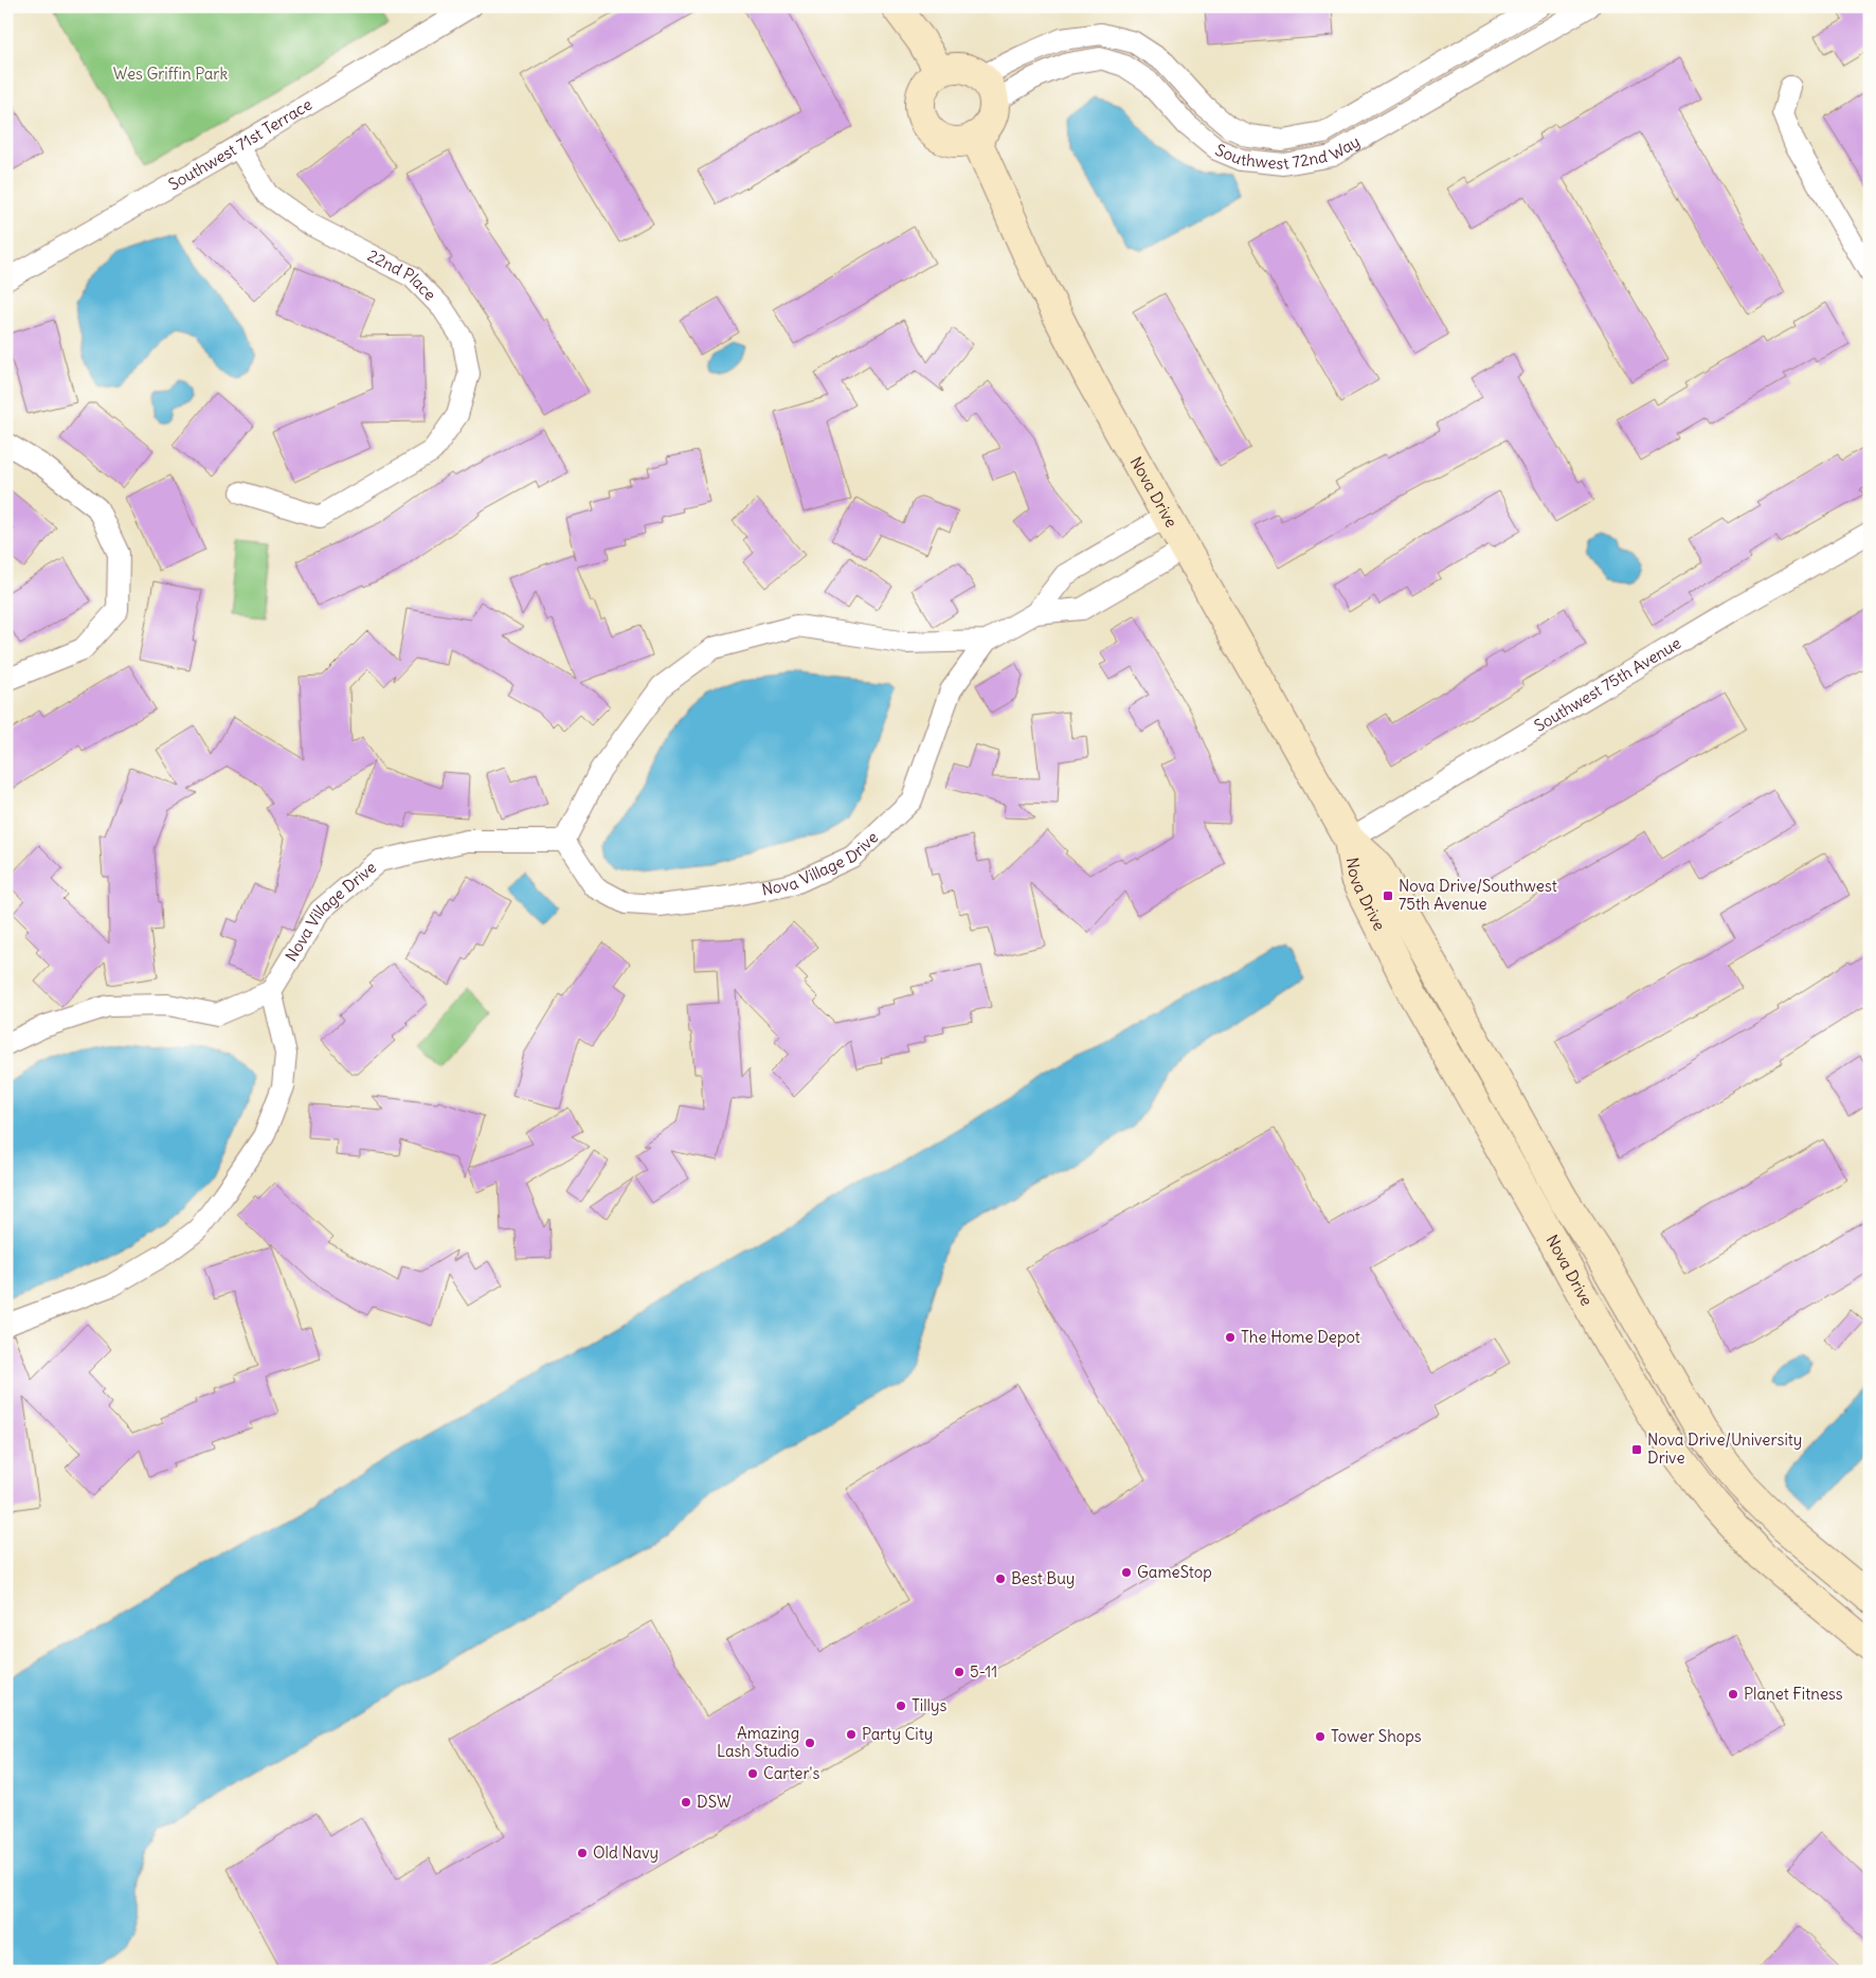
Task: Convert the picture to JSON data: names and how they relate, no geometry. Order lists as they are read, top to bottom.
{
  "streets": {
    "street": [
      "Southwest 72nd Way",
      "Southwest 71st Terrace",
      "22nd Place",
      "Nova Drive",
      "Southwest 75th Avenue",
      "Nova Village Drive"
    ]
  },
  "crossings": [
    ["Southwest 72nd Way", "Nova Drive"],
    ["Southwest 71st Terrace", "22nd Place"],
    ["Nova Drive", "Southwest 75th Avenue"],
    ["Nova Drive", "Nova Village Drive"]
  ],
  "parks": ["Wes Griffin Park"],
  "places": {
    "transit": ["Nova Drive/Southwest 75th Avenue", "Nova Drive/University Drive"],
    "other": [
      "The Home Depot",
      "GameStop",
      "Best Buy",
      "5-11",
      "Planet Fitness",
      "Tillys",
      "Party City",
      "Tower Shops",
      "Amazing Lash Studio",
      "Carter's",
      "DSW",
      "Old Navy"
    ]
  }
}
